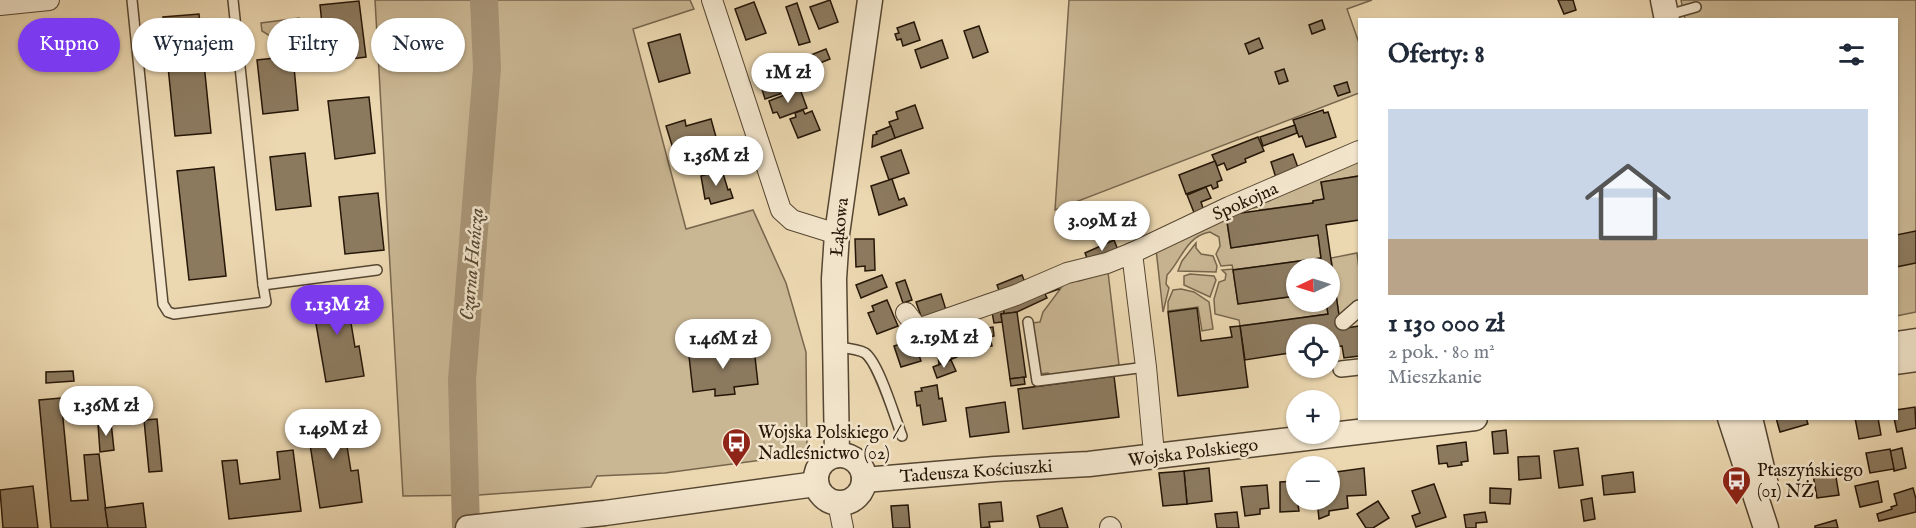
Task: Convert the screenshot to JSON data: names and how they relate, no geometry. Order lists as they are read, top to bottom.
{
  "streets": {
    "street": [
      "Spokojna",
      "Łąkowa",
      "Wojska Polskiego",
      "Tadeusza Kościuszki"
    ]
  },
  "crossings": [
    ["Łąkowa", "Tadeusza Kościuszki"],
    ["Wojska Polskiego", "Tadeusza Kościuszki"]
  ],
  "water": ["Czarna Hańcza"],
  "places": {
    "bus stop": ["Wojska Polskiego / Nadleśnictwo (02)", "Ptaszyńskiego (01) NŻ"]
  },
  "north": "left",
  "page": {
    "chip": [
      "Kupno",
      "Wynajem",
      "Filtry",
      "Nowe"
    ],
    "heading": "Oferty: 8",
    "price": [
      "1M zł",
      "1.36M zł",
      "3.09M zł",
      "1.13M zł",
      "2.19M zł",
      "1.46M zł",
      "1.36M zł",
      "1.49M zł"
    ],
    "list": [
      {
        "name": "1 130 000 zł",
        "note": "2 pok. · 80 m² · Mieszkanie"
      }
    ],
    "map_buttons": ["+", "−"]
  }
}
